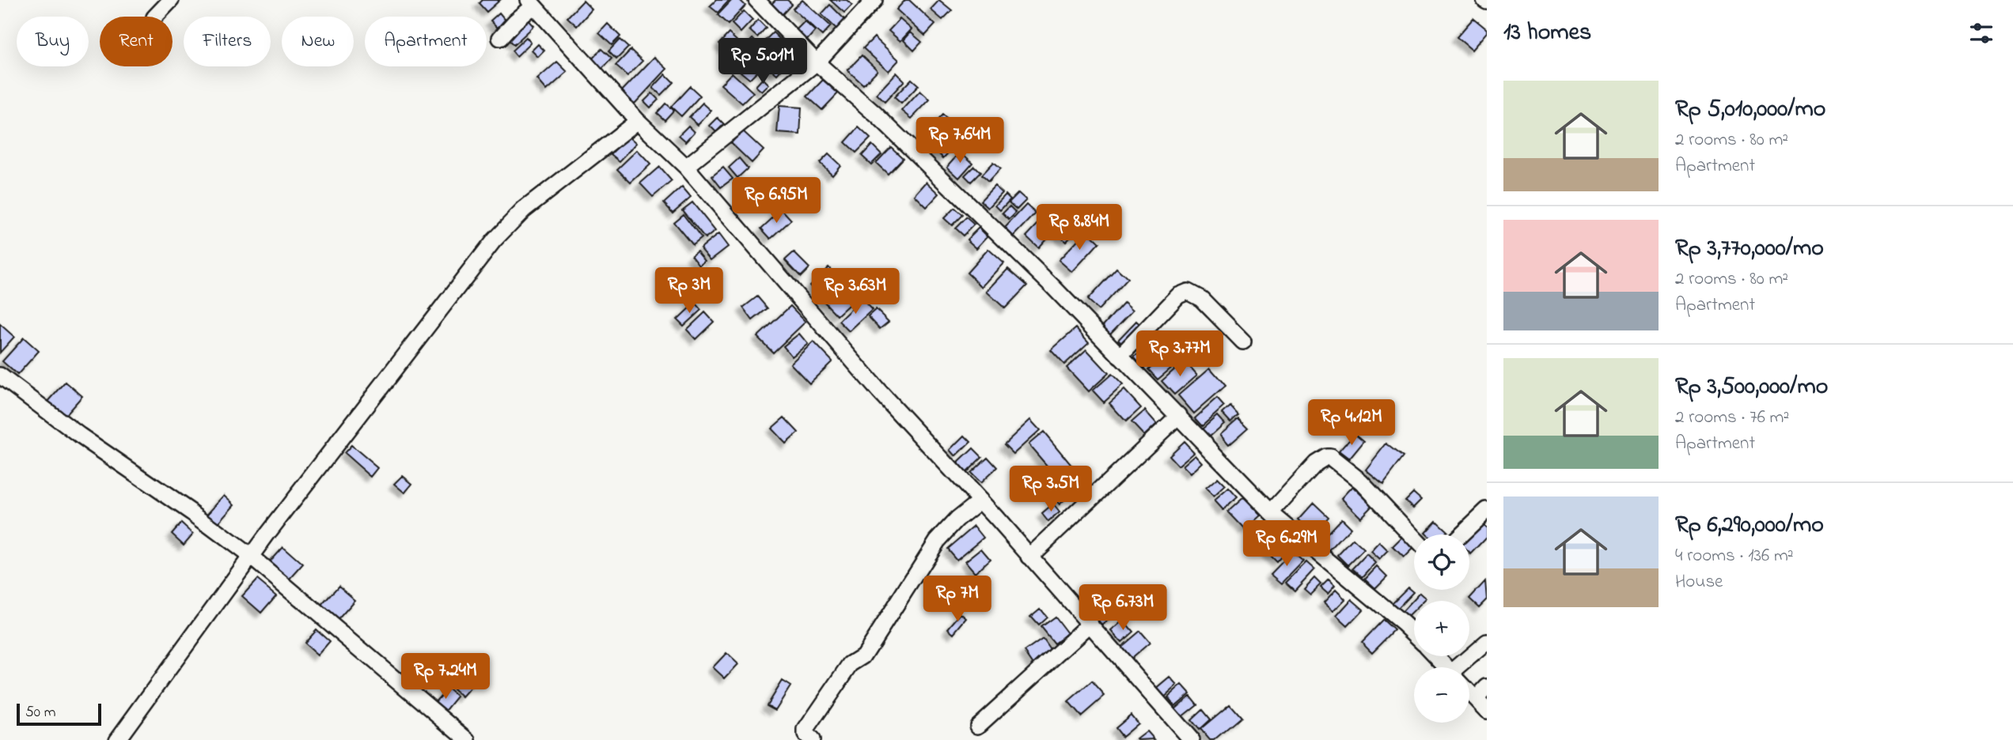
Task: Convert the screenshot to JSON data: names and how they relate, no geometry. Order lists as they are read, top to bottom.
{
  "scale_bar": "50 m",
  "page": {
    "heading": "13 homes",
    "chip": [
      "Buy",
      "Rent",
      "Filters",
      "New",
      "Apartment"
    ],
    "price": [
      "Rp 5.01M",
      "Rp 7.64M",
      "Rp 6.95M",
      "Rp 8.84M",
      "Rp 3M",
      "Rp 3.63M",
      "Rp 3.77M",
      "Rp 4.12M",
      "Rp 3.5M",
      "Rp 6.29M",
      "Rp 7M",
      "Rp 6.73M",
      "Rp 7.24M"
    ],
    "list": [
      {
        "name": "Rp 5,010,000/mo",
        "note": "2 rooms · 80 m² · Apartment"
      },
      {
        "name": "Rp 3,770,000/mo",
        "note": "2 rooms · 80 m² · Apartment"
      },
      {
        "name": "Rp 3,500,000/mo",
        "note": "2 rooms · 76 m² · Apartment"
      },
      {
        "name": "Rp 6,290,000/mo",
        "note": "4 rooms · 136 m² · House"
      }
    ],
    "map_buttons": ["+", "−"],
    "scale": "50 m"
  }
}
